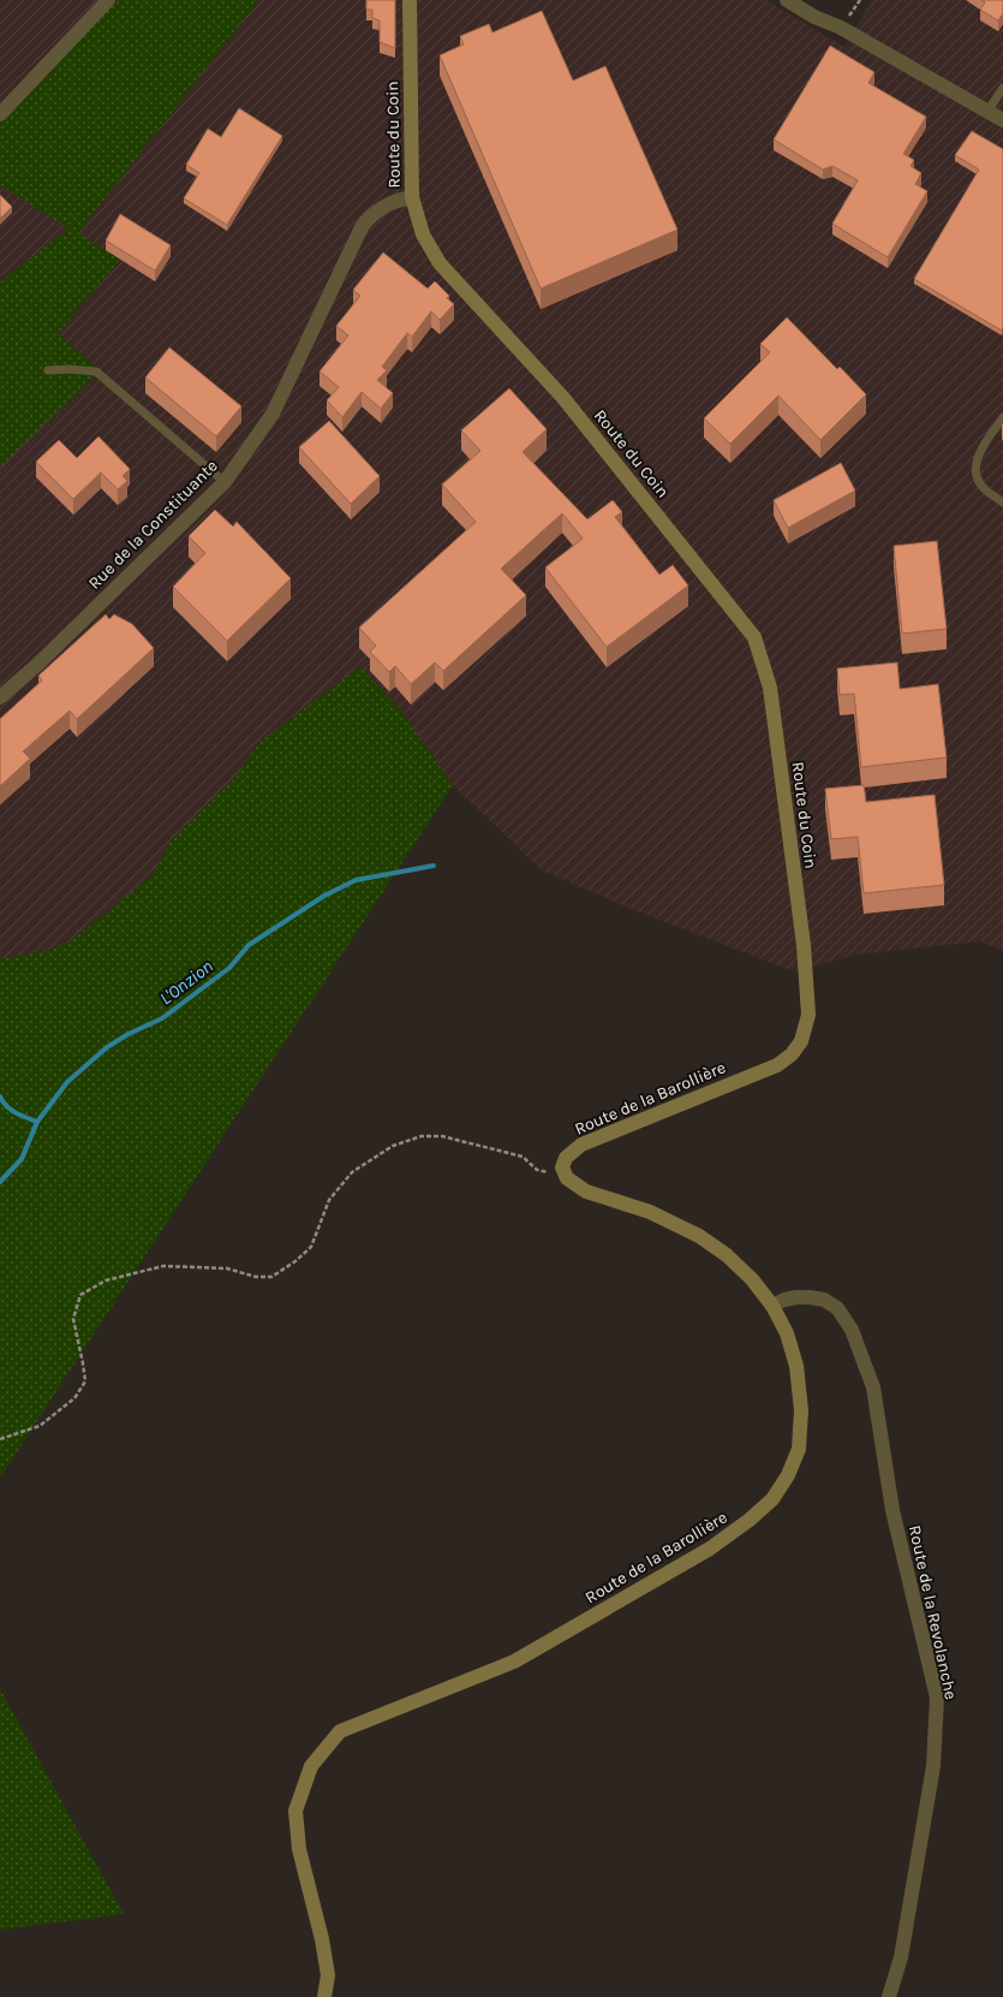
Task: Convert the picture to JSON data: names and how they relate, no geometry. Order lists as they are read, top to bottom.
{
  "streets": {
    "main road": ["Route du Coin", "Route de la Barollière"],
    "street": ["Rue de la Constituante", "Route de la Revolanche"]
  },
  "crossings": [
    ["Route du Coin", "Rue de la Constituante"],
    ["Route du Coin", "Route de la Barollière"],
    ["Route de la Barollière", "Route de la Revolanche"]
  ],
  "water": ["L'Onzion"]
}
